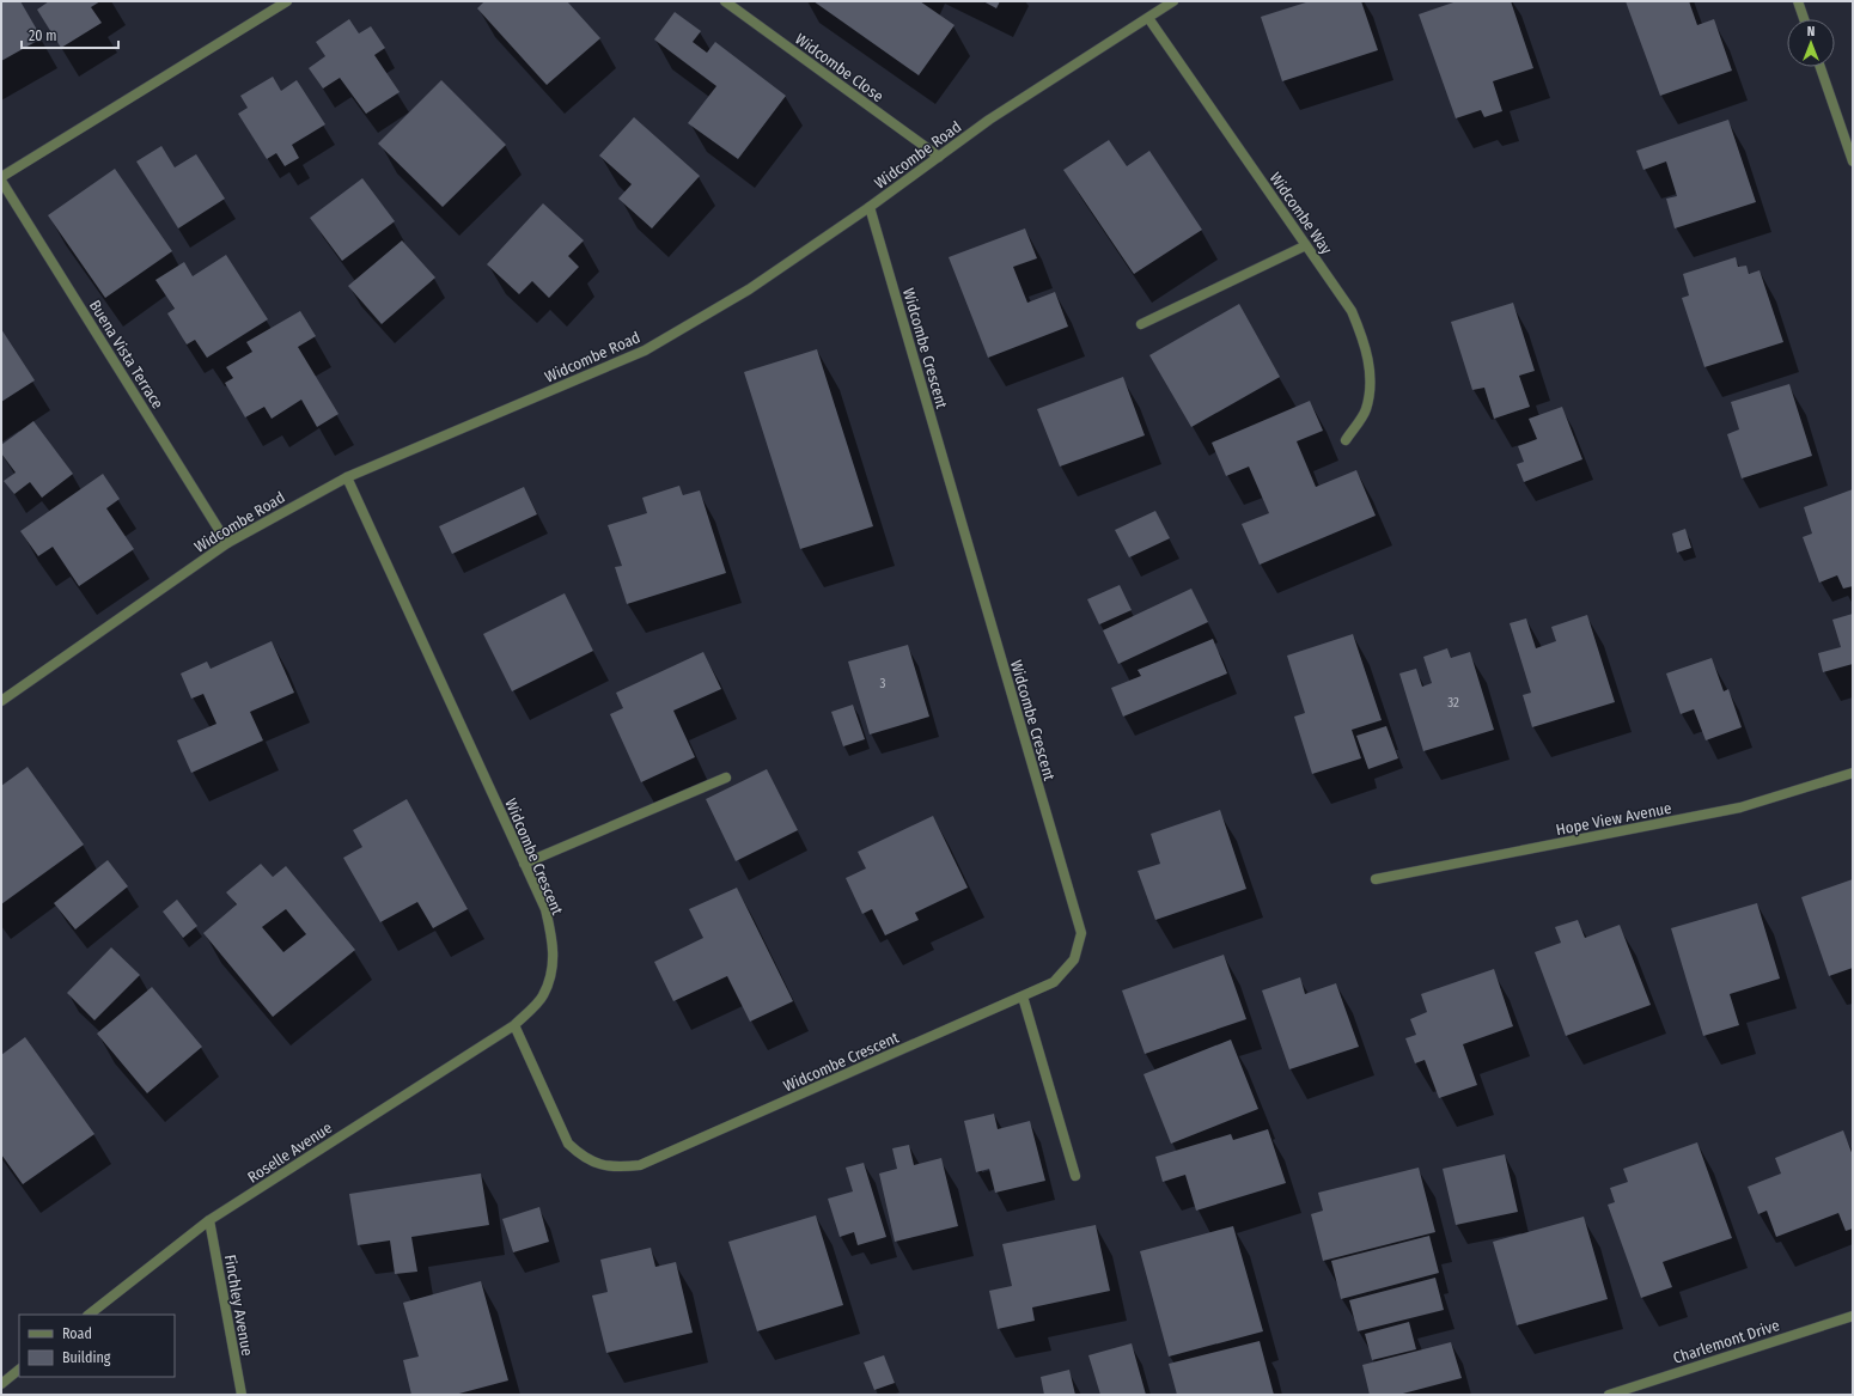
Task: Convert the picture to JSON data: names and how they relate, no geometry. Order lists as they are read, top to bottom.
{
  "streets": {
    "street": [
      "Widcombe Close",
      "Widcombe Road",
      "Widcombe Way",
      "Widcombe Crescent",
      "Buena Vista Terrace",
      "Hope View Avenue",
      "Roselle Avenue",
      "Finchley Avenue",
      "Charlemont Drive"
    ]
  },
  "crossings": [
    ["Widcombe Close", "Widcombe Road"],
    ["Widcombe Road", "Widcombe Way"],
    ["Widcombe Road", "Widcombe Crescent"],
    ["Widcombe Road", "Buena Vista Terrace"],
    ["Widcombe Crescent", "Roselle Avenue"],
    ["Roselle Avenue", "Finchley Avenue"]
  ],
  "house_numbers": ["3", "32"],
  "legend": ["Road", "Building"],
  "scale_bar": "20 m",
  "north": "top"
}
